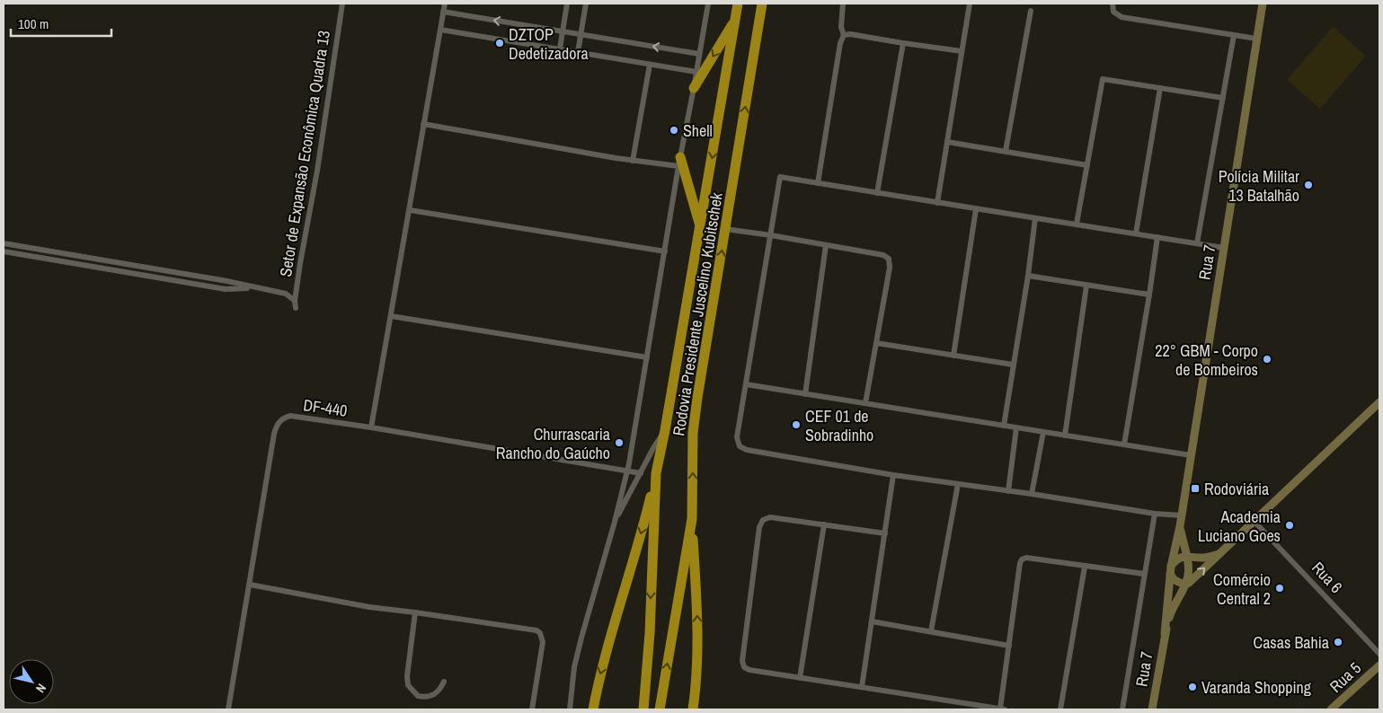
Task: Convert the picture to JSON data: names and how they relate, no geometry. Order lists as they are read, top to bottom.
{
  "streets": {
    "highway": ["Rodovia Presidente Juscelino Kubitschek"],
    "main road": ["Rua 7", "Rua 5"],
    "street": ["Setor de Expansão Econômica Quadra 13", "DF-440", "Rua 6"]
  },
  "places": {
    "other": [
      "DZTOP Dedetizadora",
      "Shell",
      "Polícia Militar 13 Batalhão",
      "22° GBM - Corpo de Bombeiros",
      "CEF 01 de Sobradinho",
      "Churrascaria Rancho do Gaúcho",
      "Academia Luciano Goes",
      "Comércio Central 2",
      "Casas Bahia",
      "Varanda Shopping"
    ],
    "transit": ["Rodoviária"]
  },
  "scale_bar": "100 m",
  "north": "bottom right"
}
